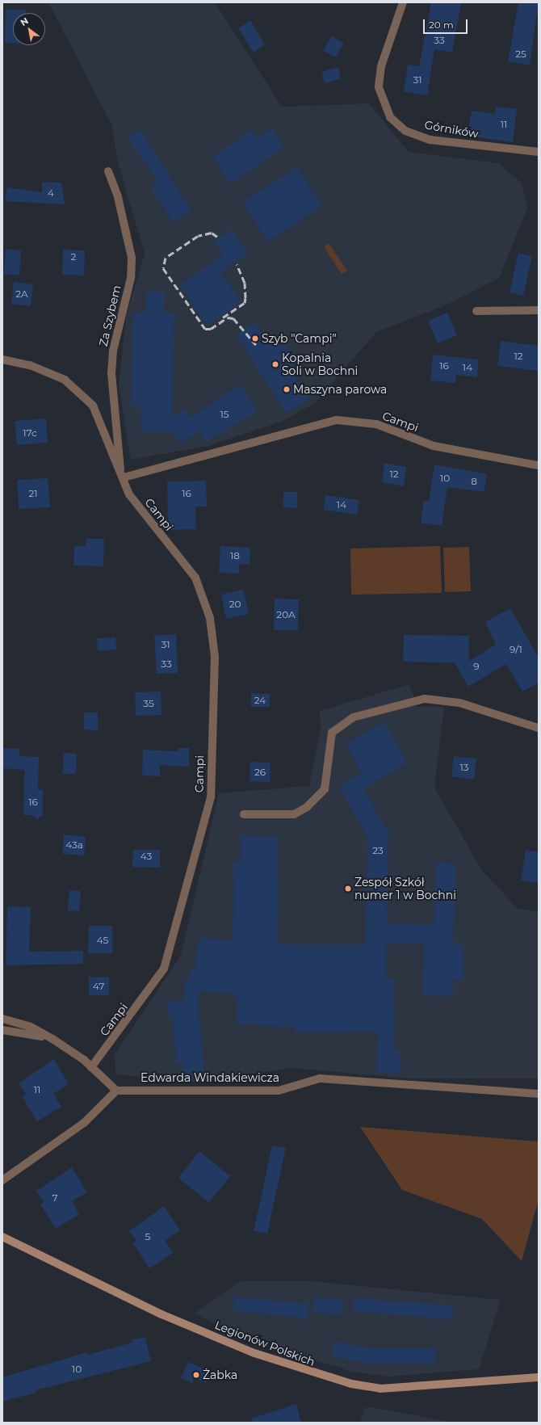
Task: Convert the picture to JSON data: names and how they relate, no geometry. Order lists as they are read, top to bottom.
{
  "streets": {
    "street": [
      "Górników",
      "Za Szybem",
      "Campi",
      "Edwarda Windakiewicza",
      "Legionów Polskich"
    ]
  },
  "crossings": [
    ["Za Szybem", "Campi"]
  ],
  "places": [
    "Szyb \"Campi\"",
    "Kopalnia Soli w Bochni",
    "Maszyna parowa",
    "Zespół Szkół numer 1 w Bochni",
    "Żabka"
  ],
  "house_numbers": [
    "33",
    "25",
    "31",
    "11",
    "4",
    "2",
    "2A",
    "12",
    "16",
    "14",
    "15",
    "17c",
    "12",
    "10",
    "8",
    "21",
    "16",
    "14",
    "18",
    "20",
    "20A",
    "31",
    "9/1",
    "33",
    "9",
    "24",
    "35",
    "13",
    "26",
    "16",
    "43a",
    "23",
    "43",
    "45",
    "47",
    "11",
    "7",
    "5",
    "10"
  ],
  "scale_bar": "20 m",
  "north": "top left"
}
